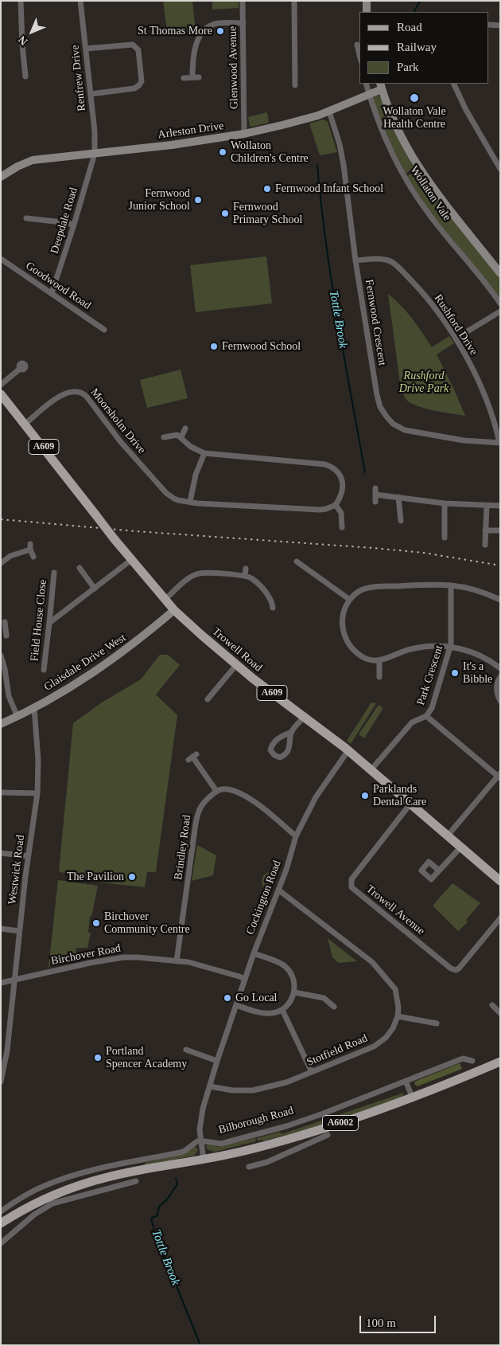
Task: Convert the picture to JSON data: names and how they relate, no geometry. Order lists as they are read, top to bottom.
{
  "streets": {
    "main road": ["A609", "Trowell Road", "A6002"],
    "street": [
      "Glenwood Avenue",
      "Renfrew Drive",
      "Arleston Drive",
      "Wollaton Vale",
      "Deepdale Road",
      "Goodwood Road",
      "Fernwood Crescent",
      "Rushford Drive",
      "Moorsholm Drive",
      "Field House Close",
      "Glaisdale Drive West",
      "Park Crescent",
      "Brindley Road",
      "Westwick Road",
      "Cockington Road",
      "Trowell Avenue",
      "Birchover Road",
      "Stotfield Road",
      "Bilborough Road"
    ]
  },
  "crossings": [
    ["Glenwood Avenue", "Arleston Drive"],
    ["Renfrew Drive", "Arleston Drive"],
    ["Renfrew Drive", "Deepdale Road"],
    ["Arleston Drive", "Wollaton Vale"],
    ["Arleston Drive", "Deepdale Road"],
    ["Arleston Drive", "Fernwood Crescent"],
    ["Deepdale Road", "Goodwood Road"],
    ["Fernwood Crescent", "Rushford Drive"],
    ["Moorsholm Drive", "Trowell Road"],
    ["Trowell Road", "Glaisdale Drive West"],
    ["Trowell Road", "Park Crescent"],
    ["Trowell Road", "Cockington Road"],
    ["Trowell Road", "Trowell Avenue"],
    ["Glaisdale Drive West", "Westwick Road"],
    ["Brindley Road", "Birchover Road"],
    ["Westwick Road", "Birchover Road"],
    ["Cockington Road", "Birchover Road"],
    ["Cockington Road", "Stotfield Road"],
    ["Cockington Road", "Bilborough Road"],
    ["Cockington Road", "A6002"]
  ],
  "water": ["Tottle Brook"],
  "parks": ["Rushford Drive Park"],
  "places": [
    "St Thomas More",
    "Wollaton Vale Health Centre",
    "Wollaton Children's Centre",
    "Fernwood Infant School",
    "Fernwood Junior School",
    "Fernwood Primary School",
    "Fernwood School",
    "It's a Bibble",
    "Parklands Dental Care",
    "The Pavilion",
    "Birchover Community Centre",
    "Go Local",
    "Portland Spencer Academy"
  ],
  "legend": ["Road", "Railway", "Park"],
  "scale_bar": "100 m",
  "north": "bottom left"
}
